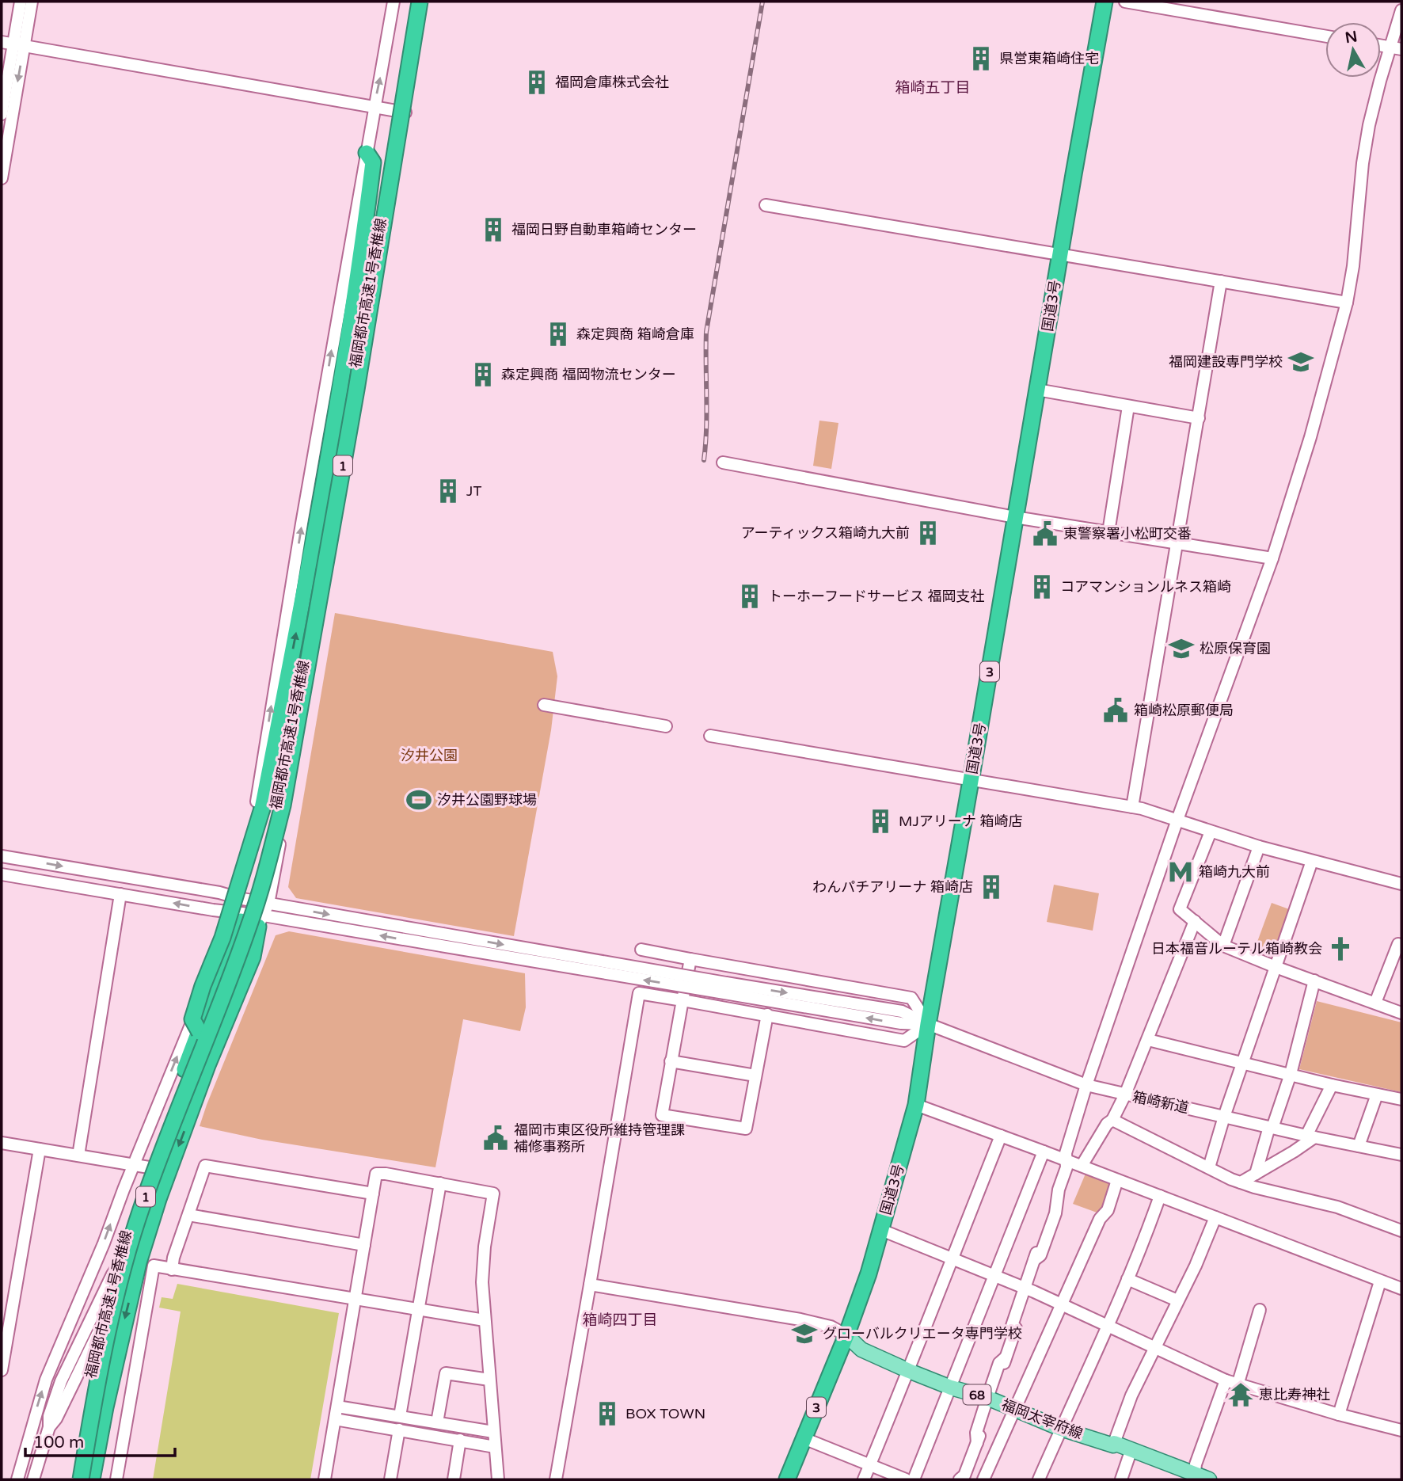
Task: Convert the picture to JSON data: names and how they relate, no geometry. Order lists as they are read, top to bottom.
{
  "streets": {
    "highway": [
      "福岡都市高速1号香椎線",
      "国道3号",
      "1",
      "3"
    ],
    "main road": ["68", "福岡太宰府線"],
    "street": ["箱崎新道"]
  },
  "crossings": [
    ["国道3号", "箱崎新道"],
    ["国道3号", "福岡太宰府線"]
  ],
  "districts": ["箱崎五丁目", "箱崎四丁目"],
  "parks": ["汐井公園"],
  "places": {
    "building": [
      "県営東箱崎住宅",
      "福岡倉庫株式会社",
      "福岡日野自動車箱崎センター",
      "森定興商 箱崎倉庫",
      "森定興商 福岡物流センター",
      "JT",
      "アーティックス箱崎九大前",
      "コアマンションルネス箱崎",
      "トーホーフードサービス 福岡支社",
      "MJアリーナ 箱崎店",
      "わんパチアリーナ 箱崎店",
      "BOX TOWN"
    ],
    "school or university": ["福岡建設専門学校", "松原保育園", "グローバルクリエータ専門学校"],
    "public building": ["東警察署小松町交番", "箱崎松原郵便局", "福岡市東区役所維持管理課 補修事務所"],
    "sports": ["汐井公園野球場"],
    "metro station": ["箱崎九大前"],
    "church": ["日本福音ルーテル箱崎教会"],
    "temple": ["恵比寿神社"]
  },
  "scale_bar": "100 m",
  "north": "top"
}
